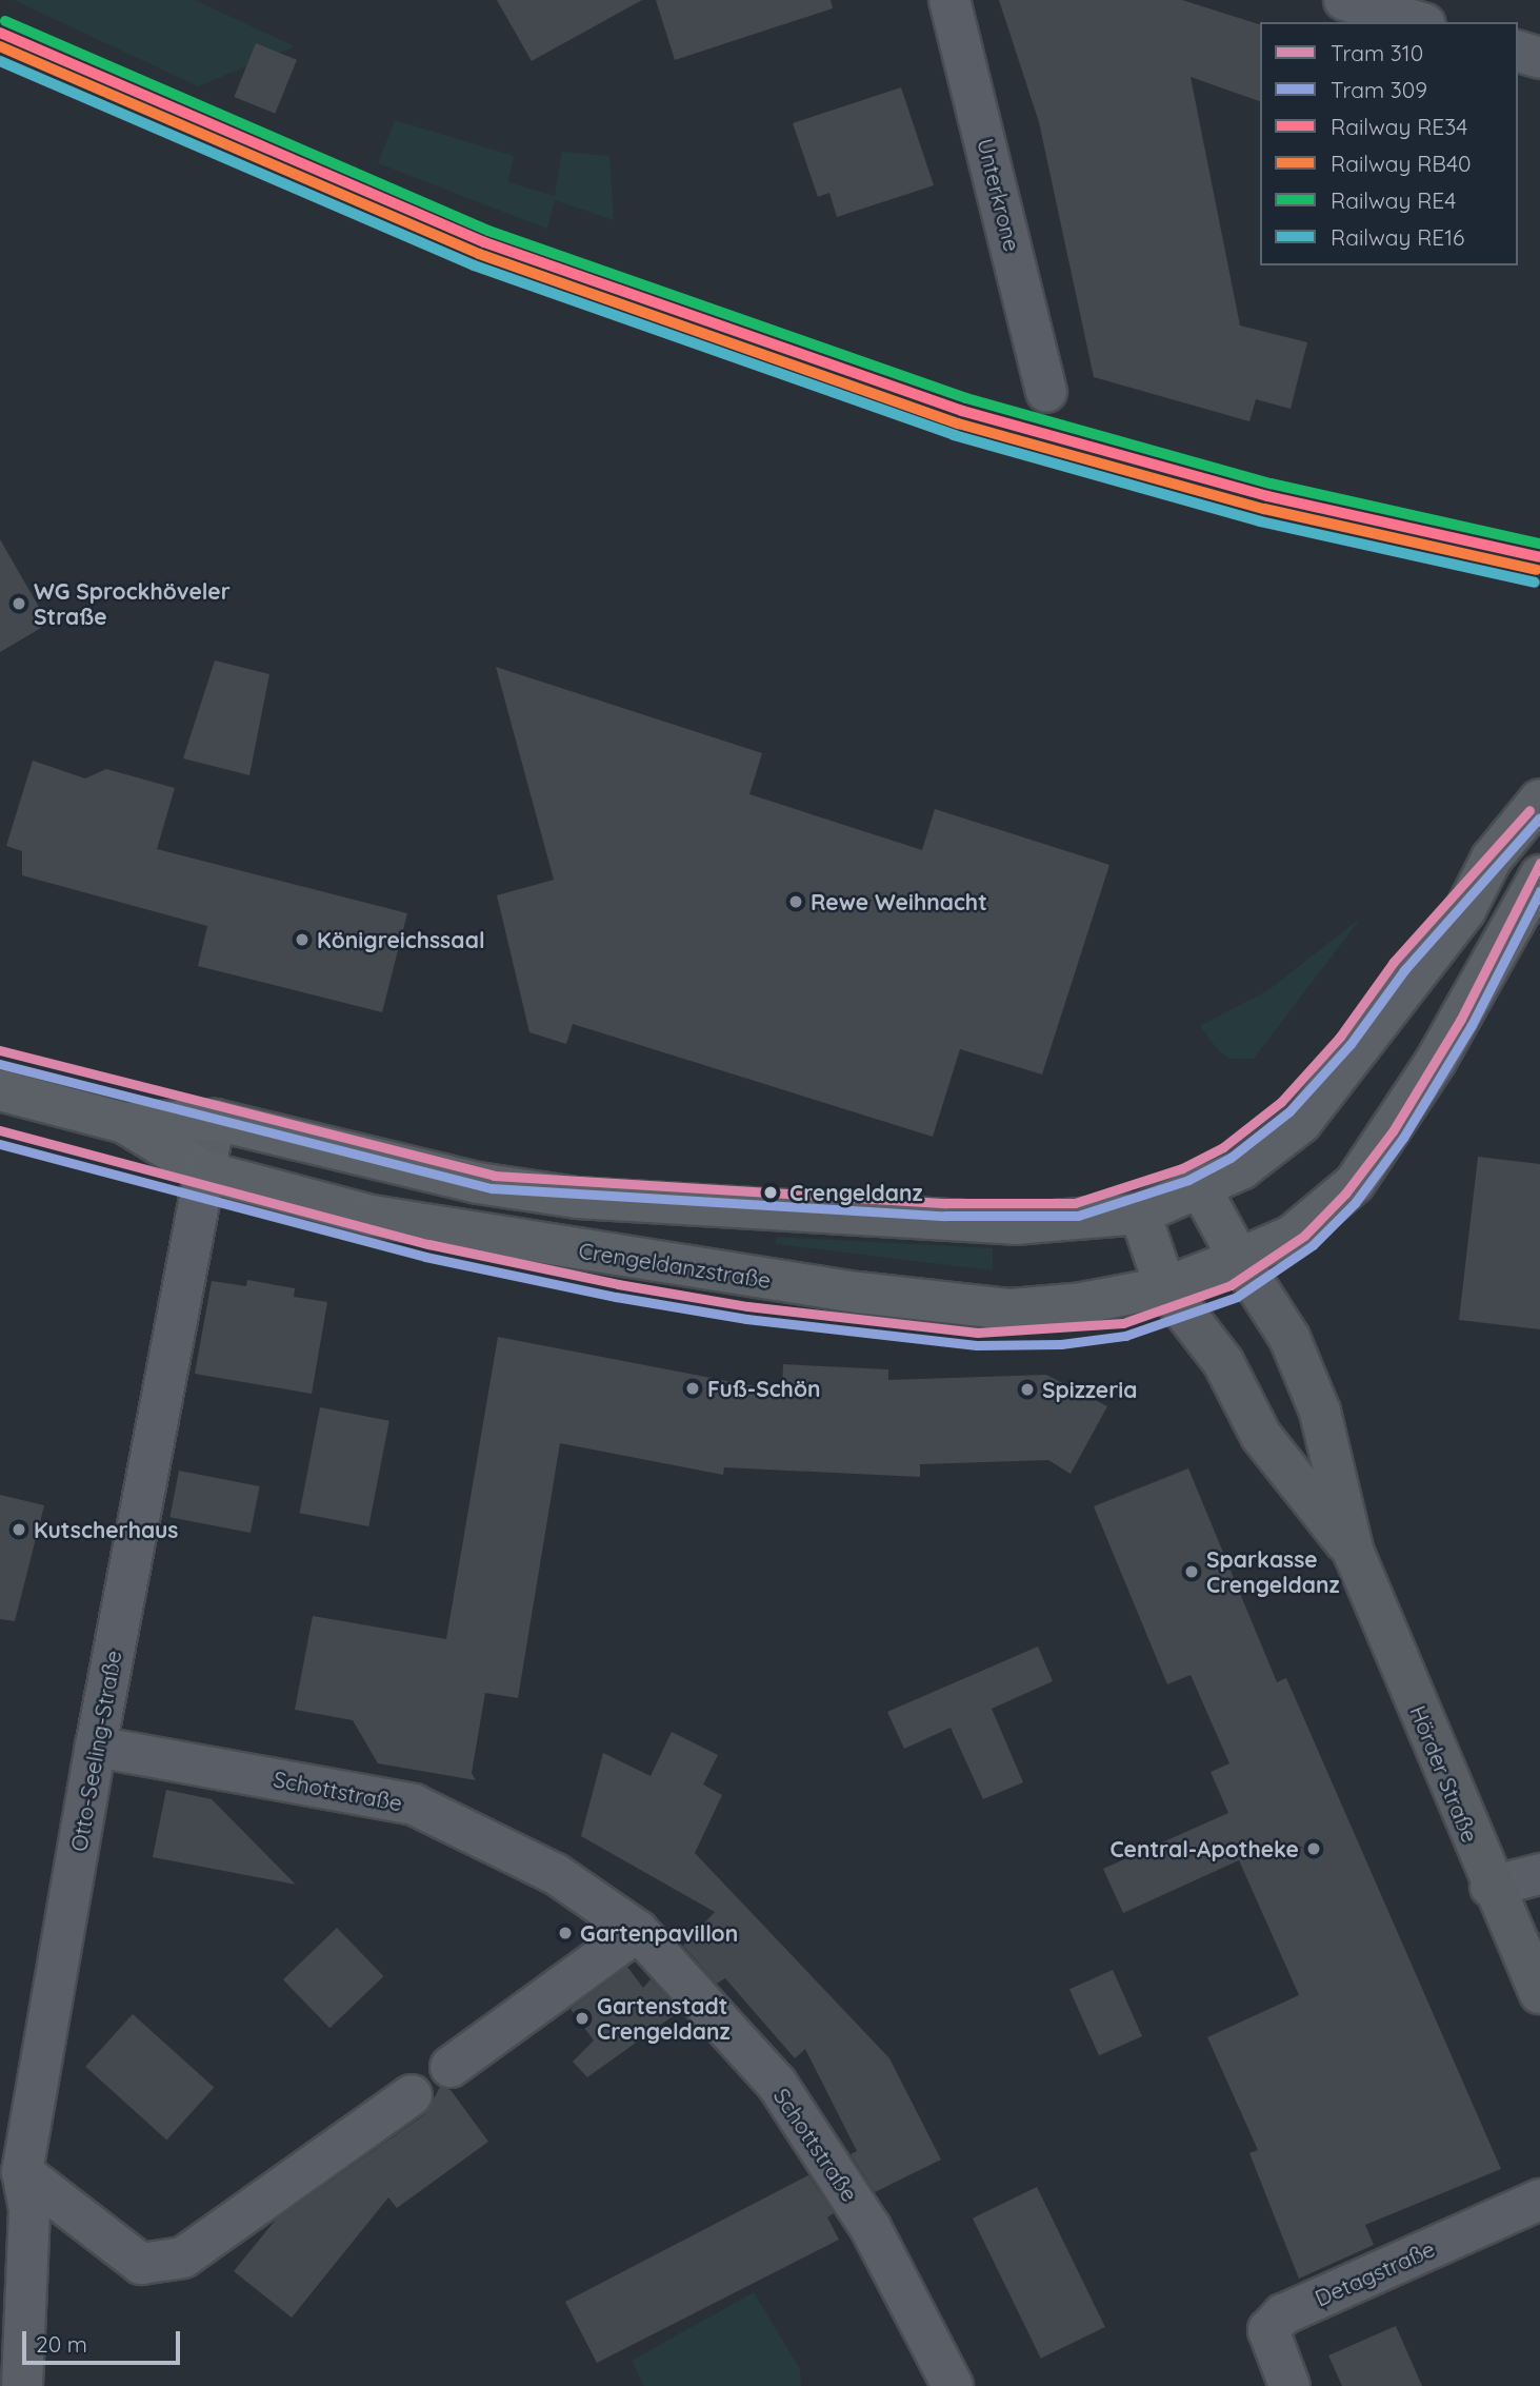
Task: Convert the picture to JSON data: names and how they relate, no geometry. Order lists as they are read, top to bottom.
{
  "streets": {
    "main road": ["Crengeldanzstraße", "Hörder Straße"],
    "street": [
      "Unterkrone",
      "Otto-Seeling-Straße",
      "Schottstraße",
      "Detagstraße"
    ]
  },
  "crossings": [
    ["Crengeldanzstraße", "Otto-Seeling-Straße"],
    ["Crengeldanzstraße", "Hörder Straße"],
    ["Otto-Seeling-Straße", "Schottstraße"]
  ],
  "places": [
    "WG Sprockhöveler Straße",
    "Rewe Weihnacht",
    "Königreichssaal",
    "Crengeldanz",
    "Fuß-Schön",
    "Spizzeria",
    "Kutscherhaus",
    "Sparkasse Crengeldanz",
    "Central-Apotheke",
    "Gartenpavillon",
    "Gartenstadt Crengeldanz"
  ],
  "lines": [
    "rail line RE4",
    "rail line RE34",
    "rail line RB40",
    "rail line RE16",
    "tram line 310",
    "tram line 309"
  ],
  "legend": [
    "Tram 310",
    "Tram 309",
    "Railway RE34",
    "Railway RB40",
    "Railway RE4",
    "Railway RE16"
  ],
  "scale_bar": "20 m"
}
